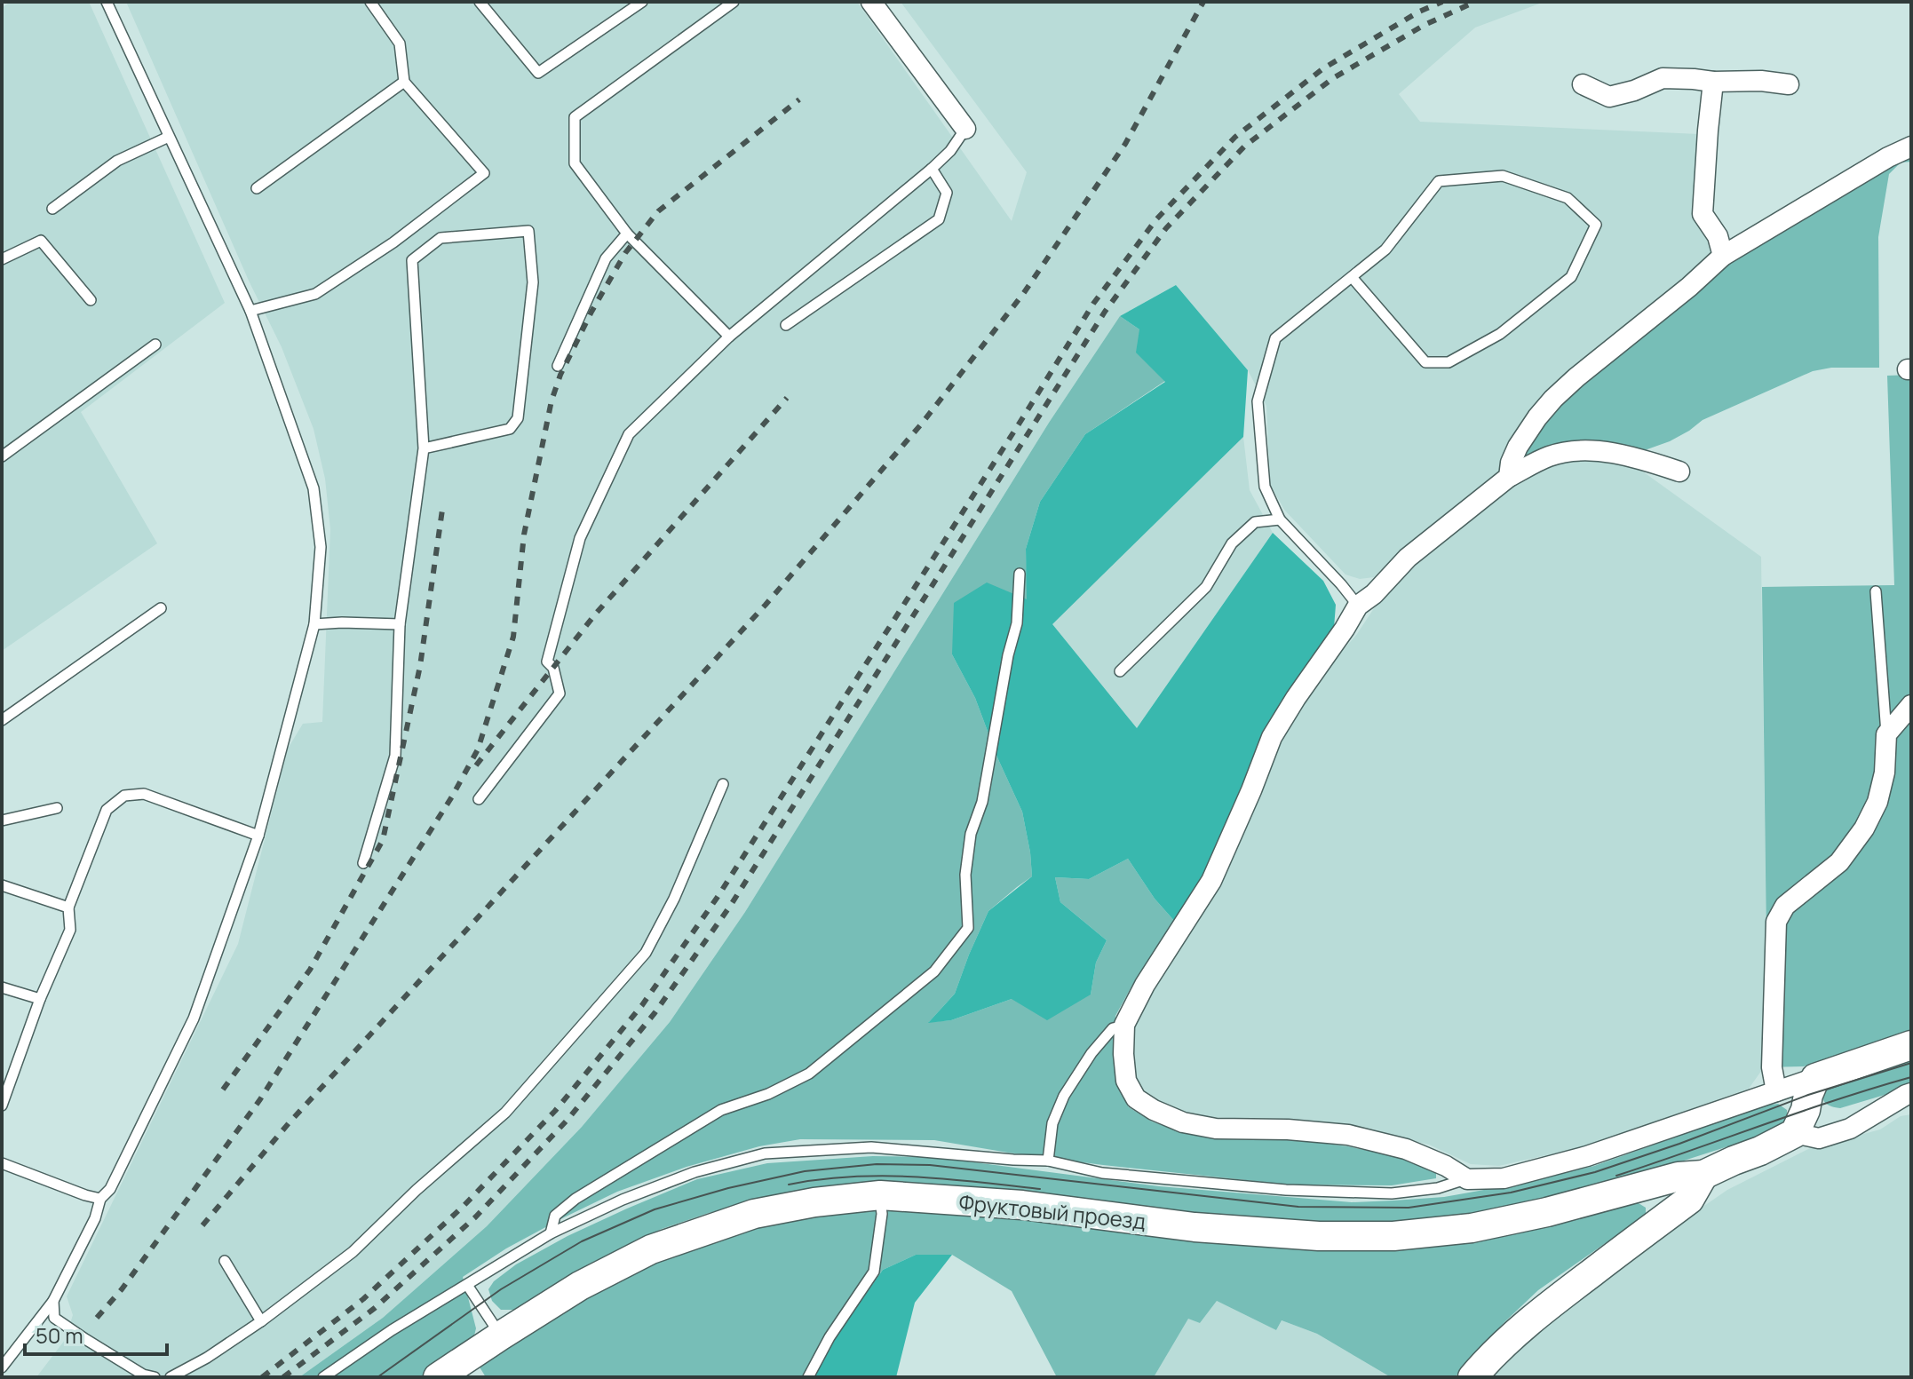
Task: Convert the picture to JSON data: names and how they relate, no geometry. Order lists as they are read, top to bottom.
{
  "streets": {
    "street": ["Фруктовый проезд"]
  },
  "scale_bar": "50 m"
}
